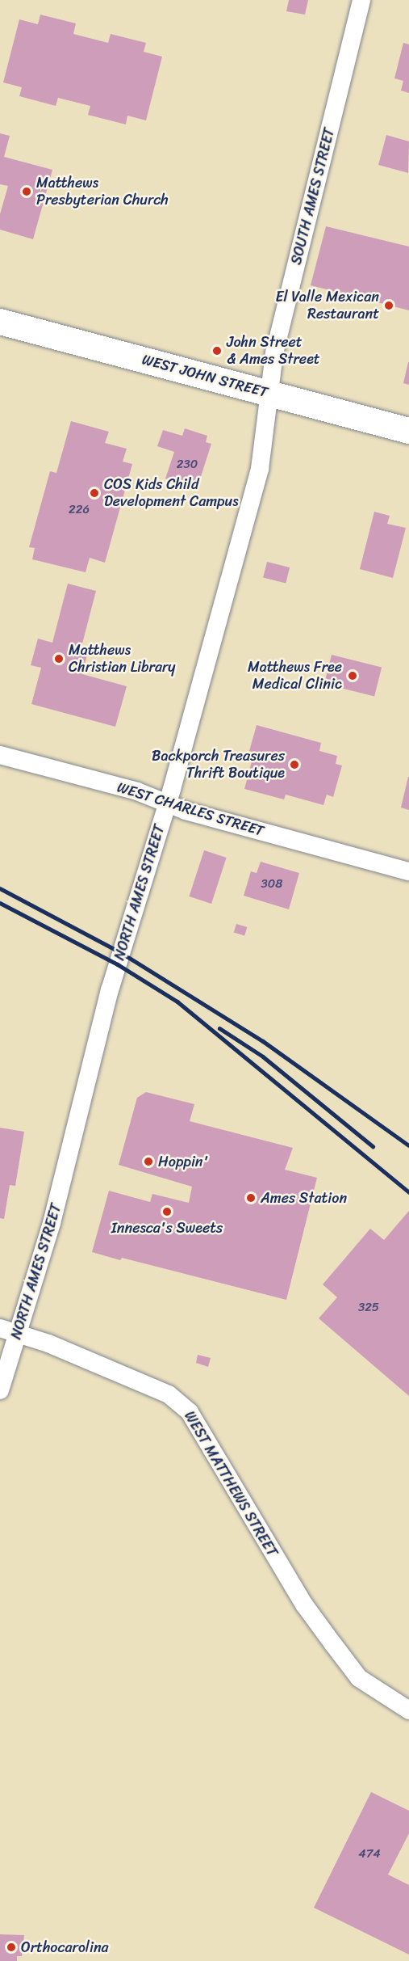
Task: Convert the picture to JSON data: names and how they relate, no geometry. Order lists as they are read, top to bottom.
{
  "streets": {
    "main road": ["WEST JOHN STREET"],
    "street": [
      "SOUTH AMES STREET",
      "WEST CHARLES STREET",
      "NORTH AMES STREET",
      "WEST MATTHEWS STREET"
    ]
  },
  "crossings": [
    ["SOUTH AMES STREET", "WEST JOHN STREET"],
    ["SOUTH AMES STREET", "NORTH AMES STREET"],
    ["WEST JOHN STREET", "NORTH AMES STREET"],
    ["WEST CHARLES STREET", "NORTH AMES STREET"],
    ["NORTH AMES STREET", "WEST MATTHEWS STREET"]
  ],
  "places": [
    "Matthews Presbyterian Church",
    "El Valle Mexican Restaurant",
    "John Street & Ames Street",
    "COS Kids Child Development Campus",
    "Matthews Christian Library",
    "Matthews Free Medical Clinic",
    "Backporch Treasures Thrift Boutique",
    "Hoppin'",
    "Ames Station",
    "Innesca's Sweets",
    "Orthocarolina"
  ],
  "house_numbers": [
    "230",
    "226",
    "308",
    "325",
    "474"
  ]
}
